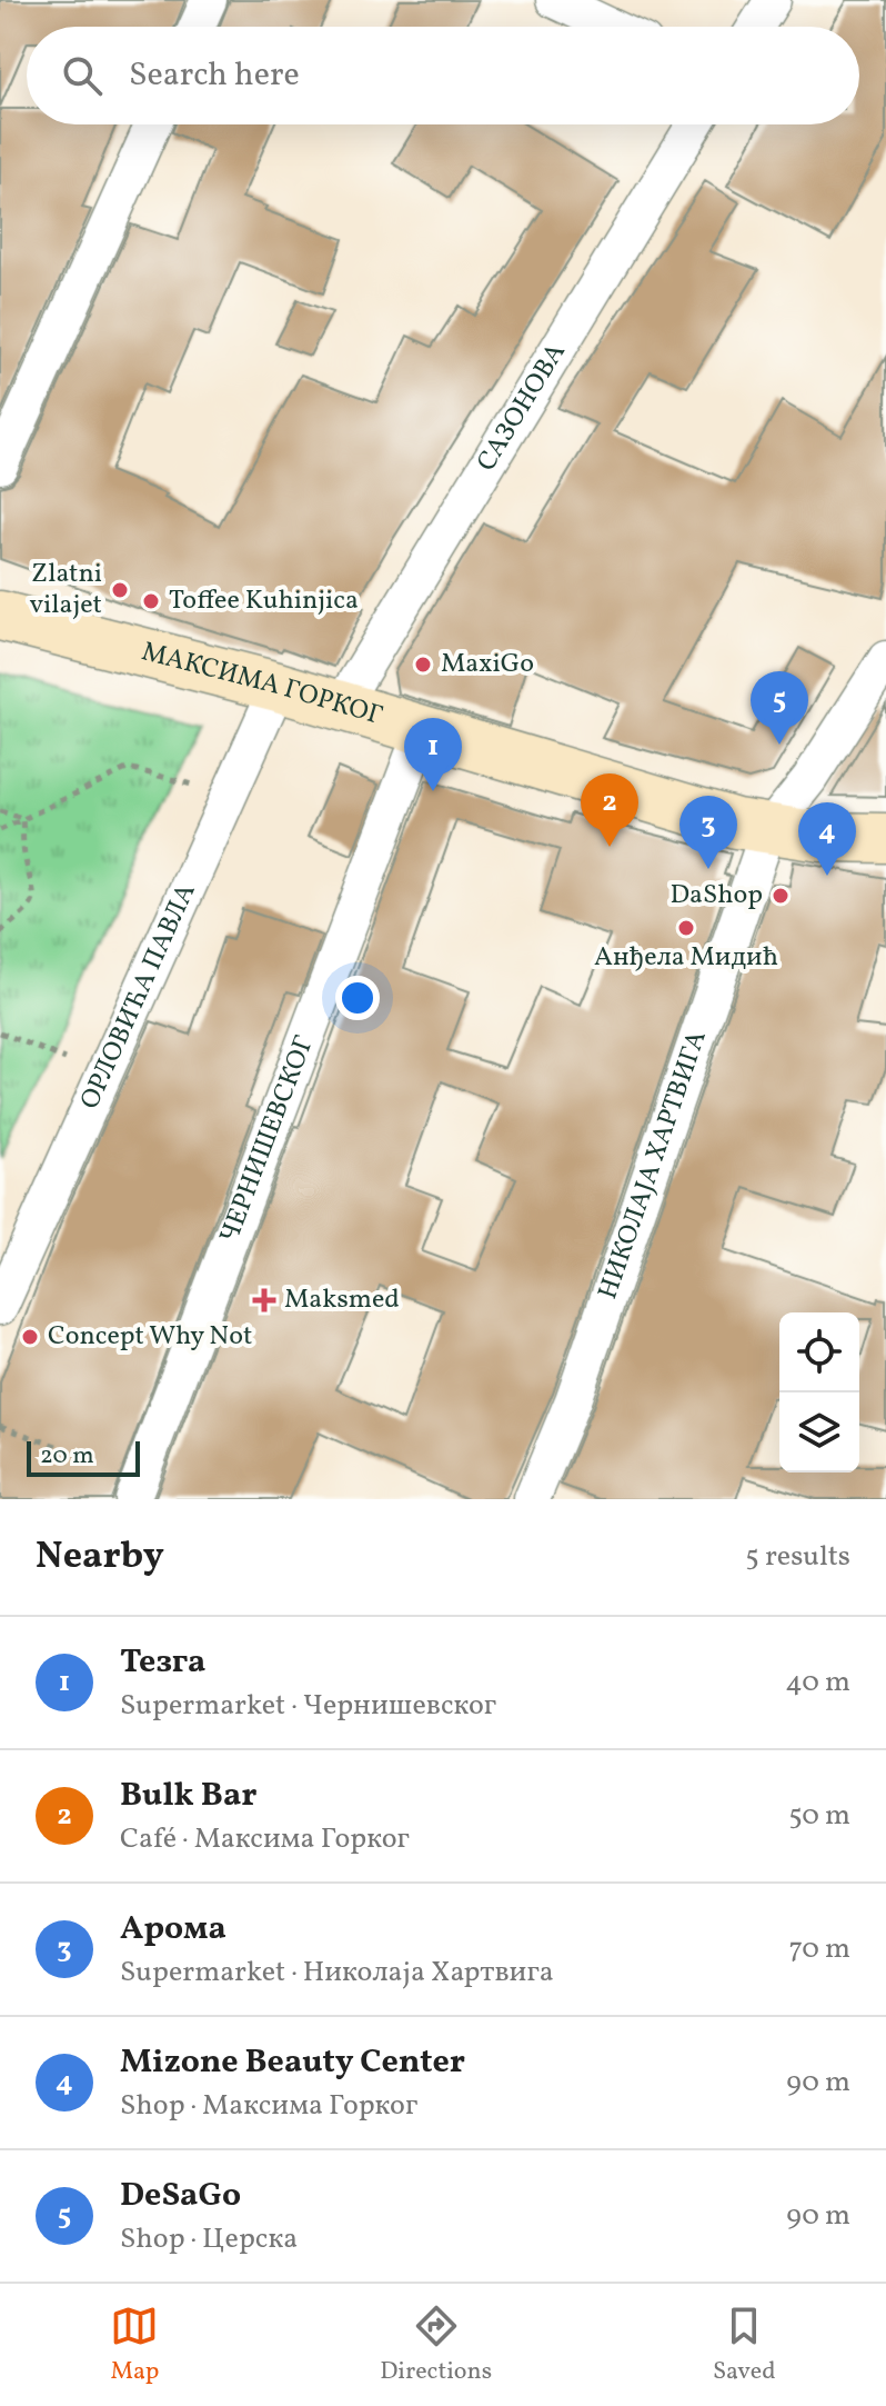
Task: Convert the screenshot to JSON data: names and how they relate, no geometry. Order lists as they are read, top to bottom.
{
  "streets": {
    "main road": ["МАКСИМА ГОРКОГ"],
    "street": [
      "САЗОНОВА",
      "ОРЛОВИЋА ПАВЛА",
      "ЧЕРНИШЕВСКОГ",
      "НИКОЛАЈА ХАРТВИГА"
    ]
  },
  "crossings": [
    ["САЗОНОВА", "МАКСИМА ГОРКОГ"],
    ["МАКСИМА ГОРКОГ", "ОРЛОВИЋА ПАВЛА"],
    ["МАКСИМА ГОРКОГ", "ЧЕРНИШЕВСКОГ"],
    ["МАКСИМА ГОРКОГ", "НИКОЛАЈА ХАРТВИГА"]
  ],
  "places": {
    "other": [
      "Zlatni vilajet",
      "Toffee Kuhinjica",
      "MaxiGo",
      "DaShop",
      "Анђела Мидић",
      "Concept Why Not"
    ],
    "health": ["Maksmed"]
  },
  "scale_bar": "20 m",
  "page": {
    "search": "Search here",
    "pins": [
      "5",
      "1",
      "2",
      "3",
      "4"
    ],
    "scale": "20 m",
    "heading": ["Nearby", "5 results"],
    "list": [
      {
        "mark": "1",
        "name": "Тезга",
        "note": "Supermarket · Чернишевског",
        "value": "40 m"
      },
      {
        "mark": "2",
        "name": "Bulk Bar",
        "note": "Café · Максима Горког",
        "value": "50 m"
      },
      {
        "mark": "3",
        "name": "Арома",
        "note": "Supermarket · Николаја Хартвига",
        "value": "70 m"
      },
      {
        "mark": "4",
        "name": "Mizone Beauty Center",
        "note": "Shop · Максима Горког",
        "value": "90 m"
      },
      {
        "mark": "5",
        "name": "DeSaGo",
        "note": "Shop · Церска",
        "value": "90 m"
      }
    ],
    "nav": ["Map", "Directions", "Saved"]
  }
}
